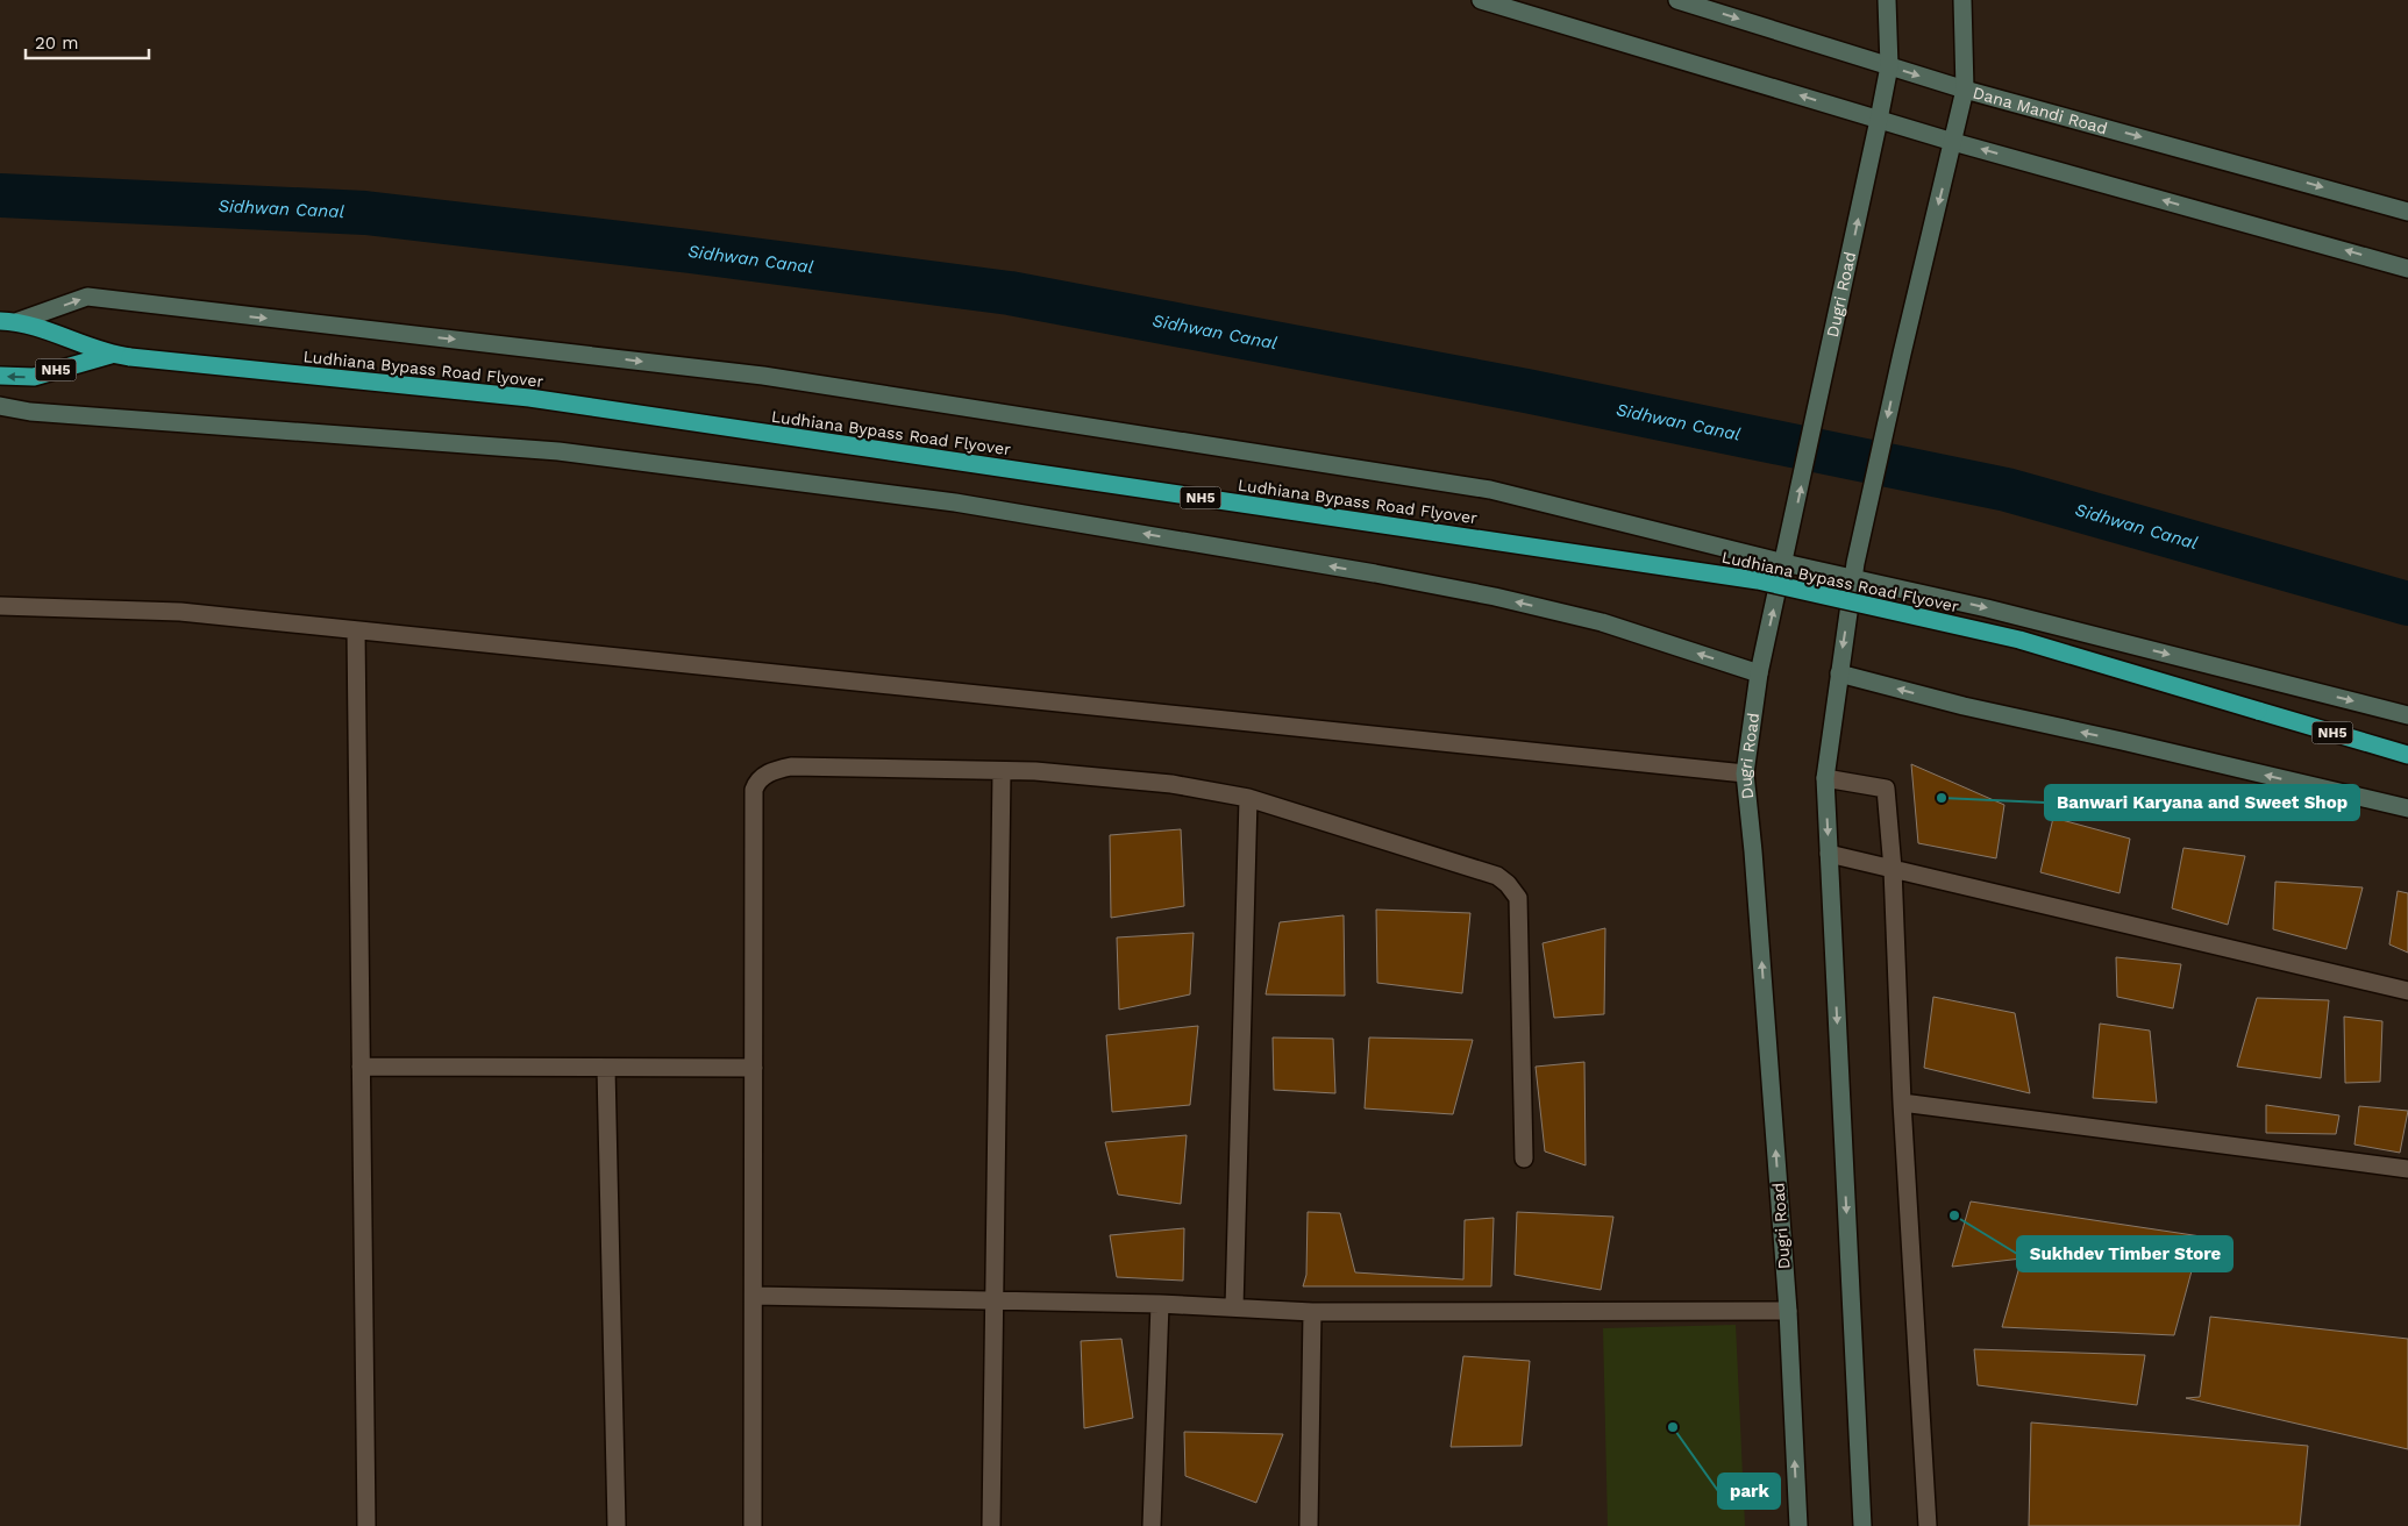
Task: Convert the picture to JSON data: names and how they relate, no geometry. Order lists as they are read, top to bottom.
{
  "streets": {
    "highway": ["Ludhiana Bypass Road Flyover", "NH5"],
    "street": ["Dana Mandi Road", "Dugri Road"]
  },
  "crossings": [
    ["Dana Mandi Road", "Dugri Road"],
    ["Ludhiana Bypass Road Flyover", "NH5"]
  ],
  "water": ["Sidhwan Canal"],
  "places": ["Banwari Karyana and Sweet Shop", "Sukhdev Timber Store", "park"],
  "scale_bar": "20 m"
}
